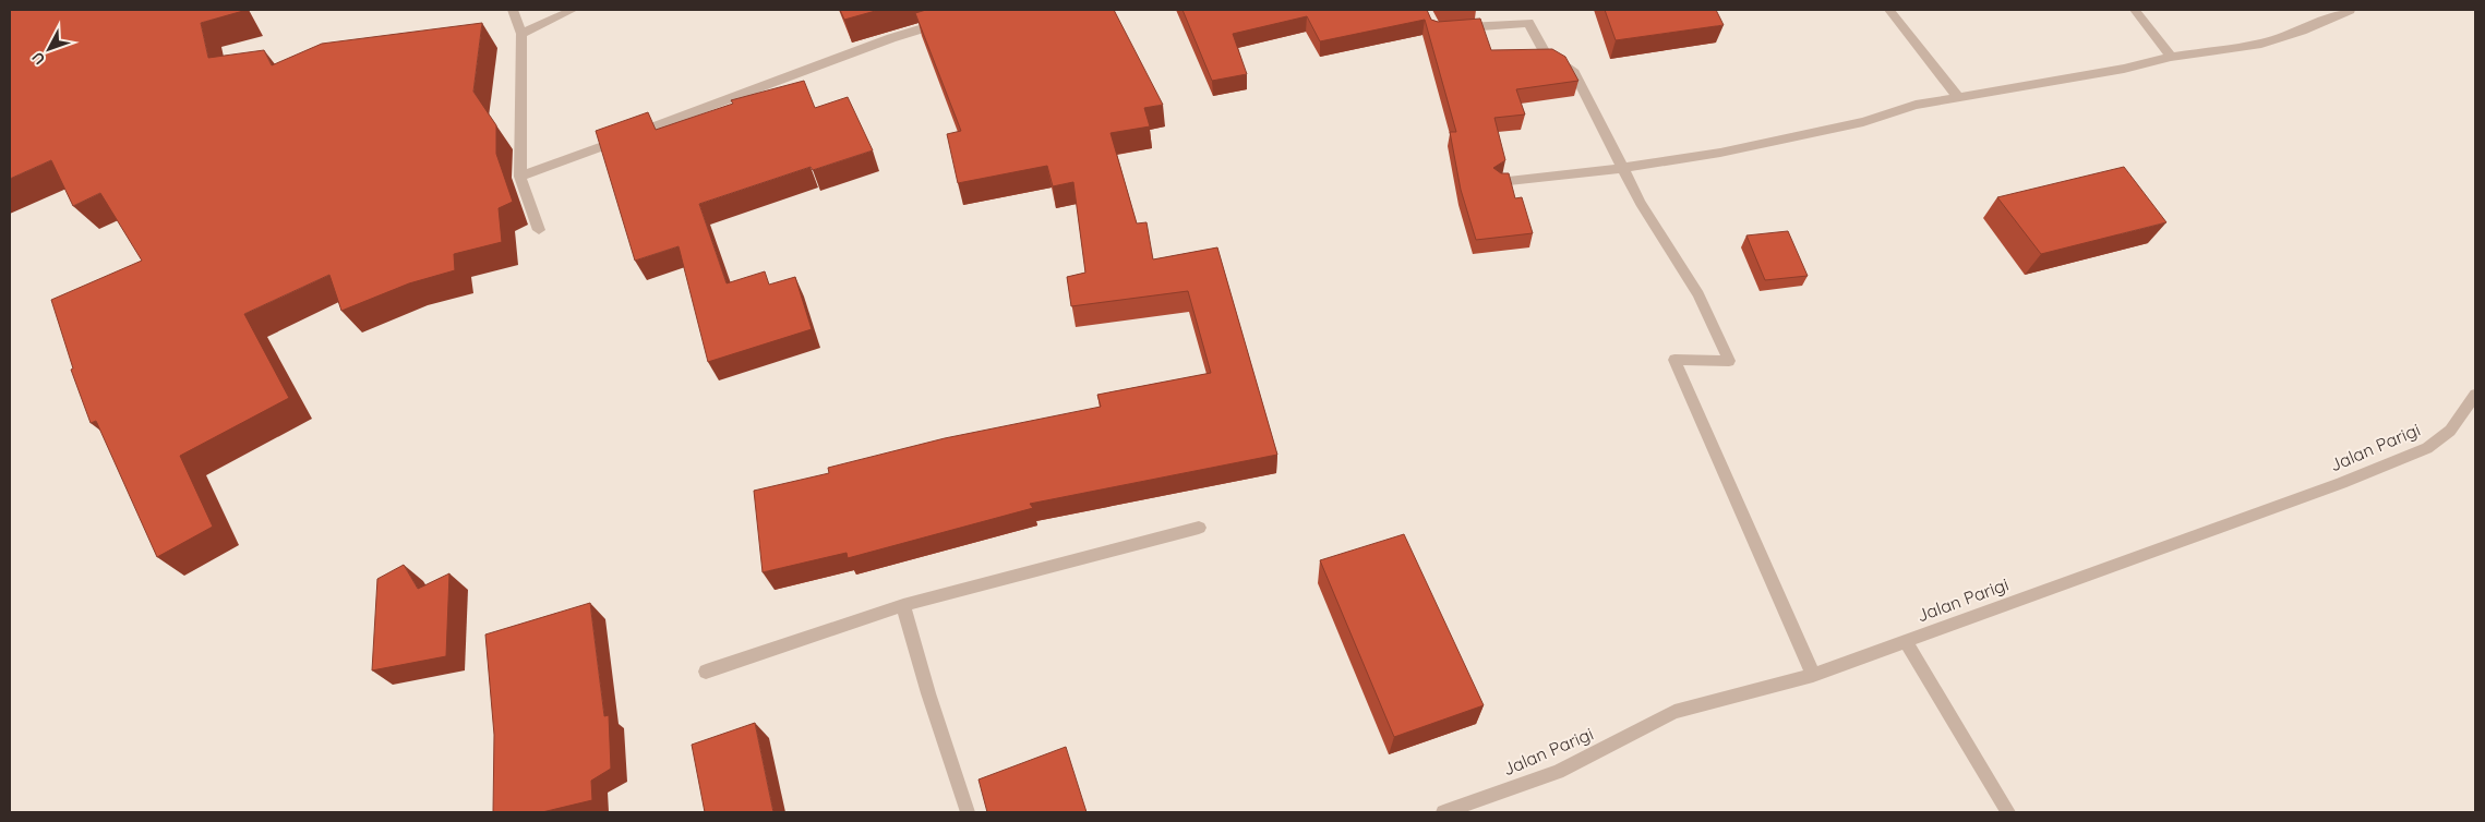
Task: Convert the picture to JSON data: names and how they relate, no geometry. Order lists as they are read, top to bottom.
{
  "streets": {
    "street": ["Jalan Parigi"]
  },
  "north": "bottom left"
}
